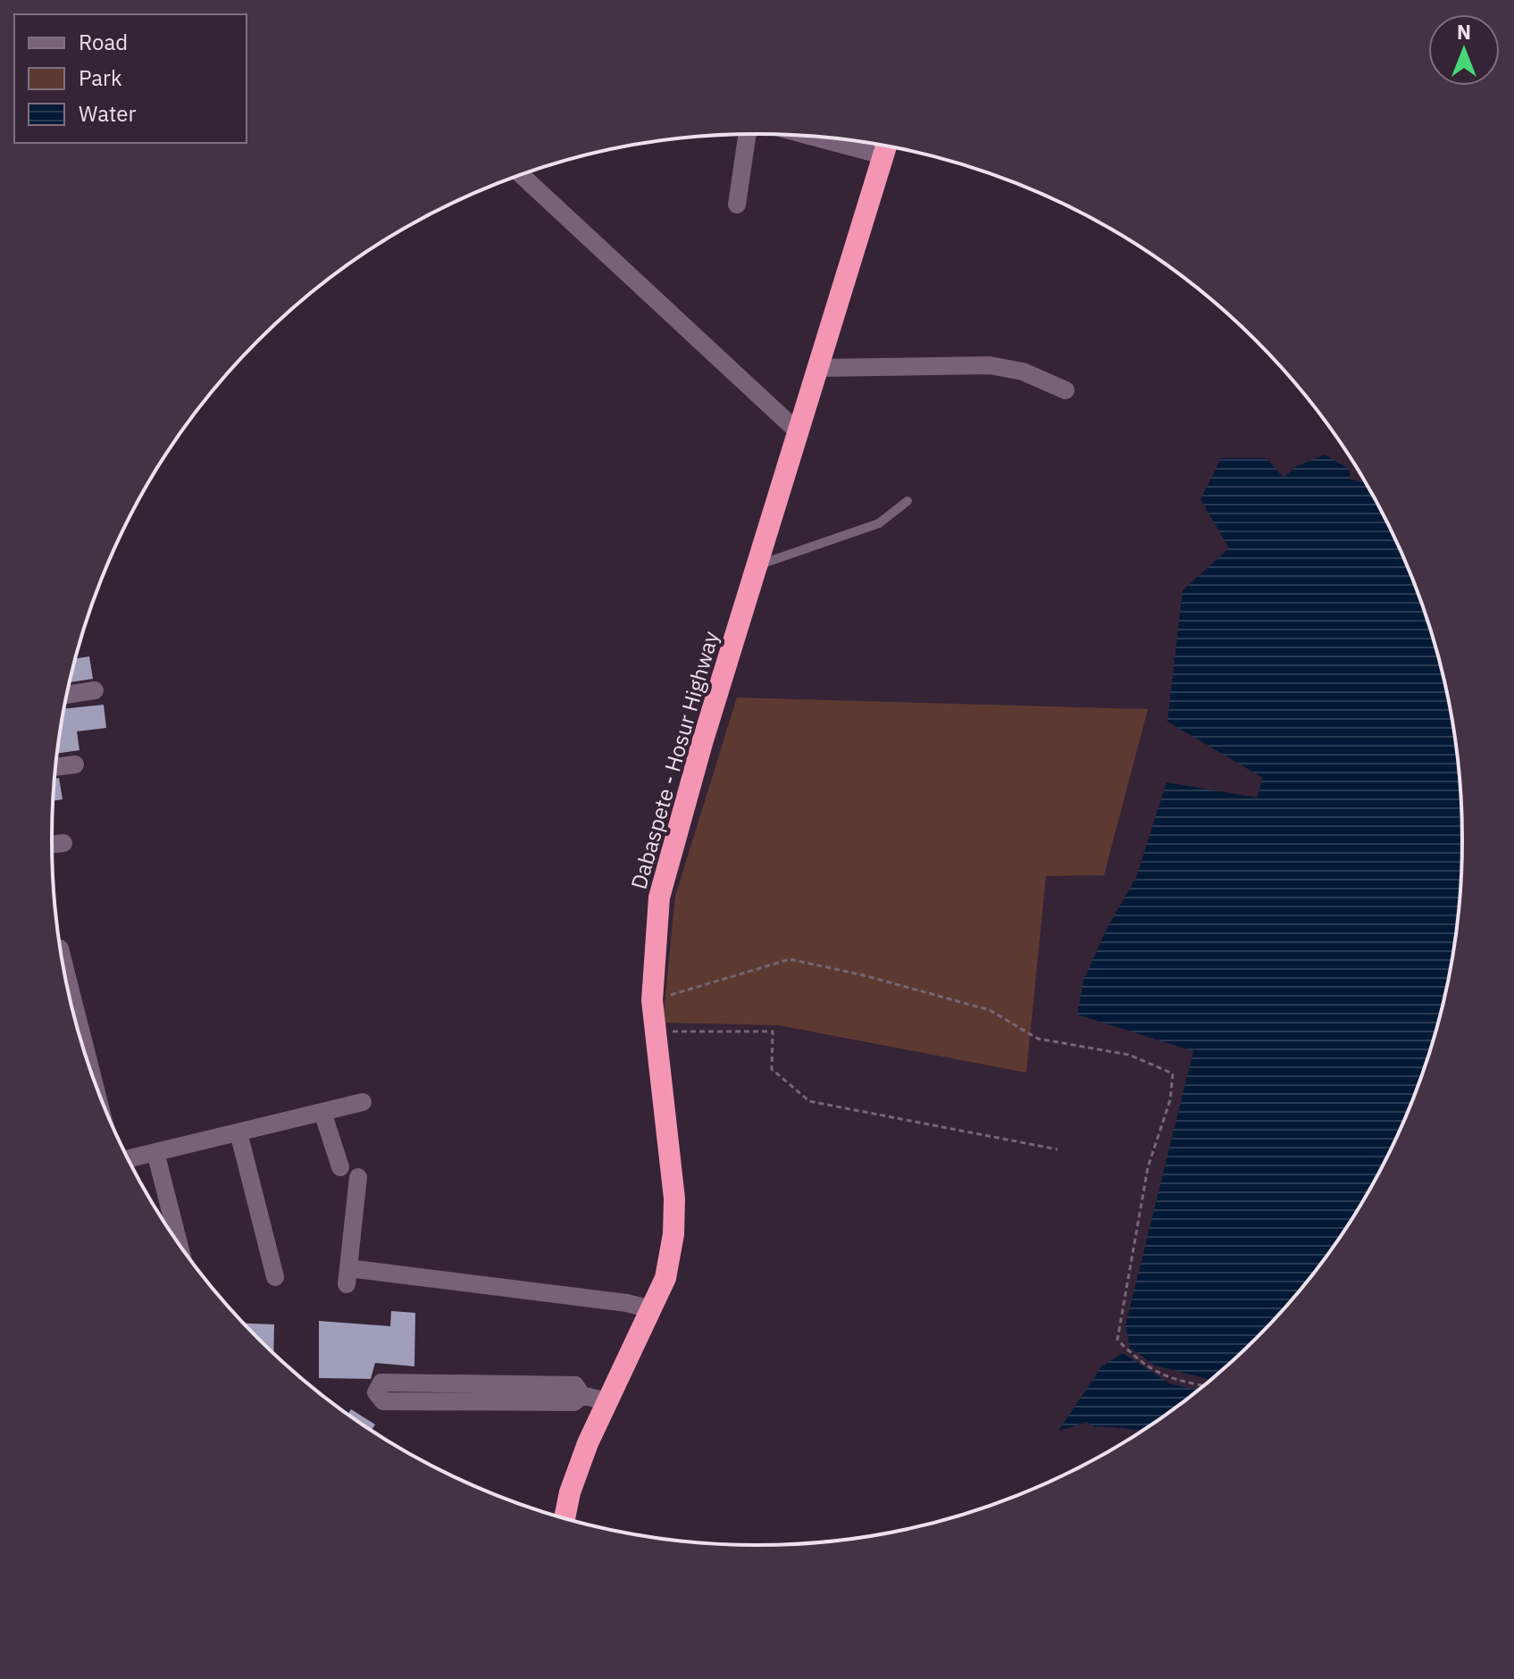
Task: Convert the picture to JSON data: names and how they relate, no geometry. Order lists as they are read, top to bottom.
{
  "streets": {
    "highway": ["Dabaspete - Hosur Highway"]
  },
  "legend": ["Road", "Park", "Water"],
  "north": "top"
}
